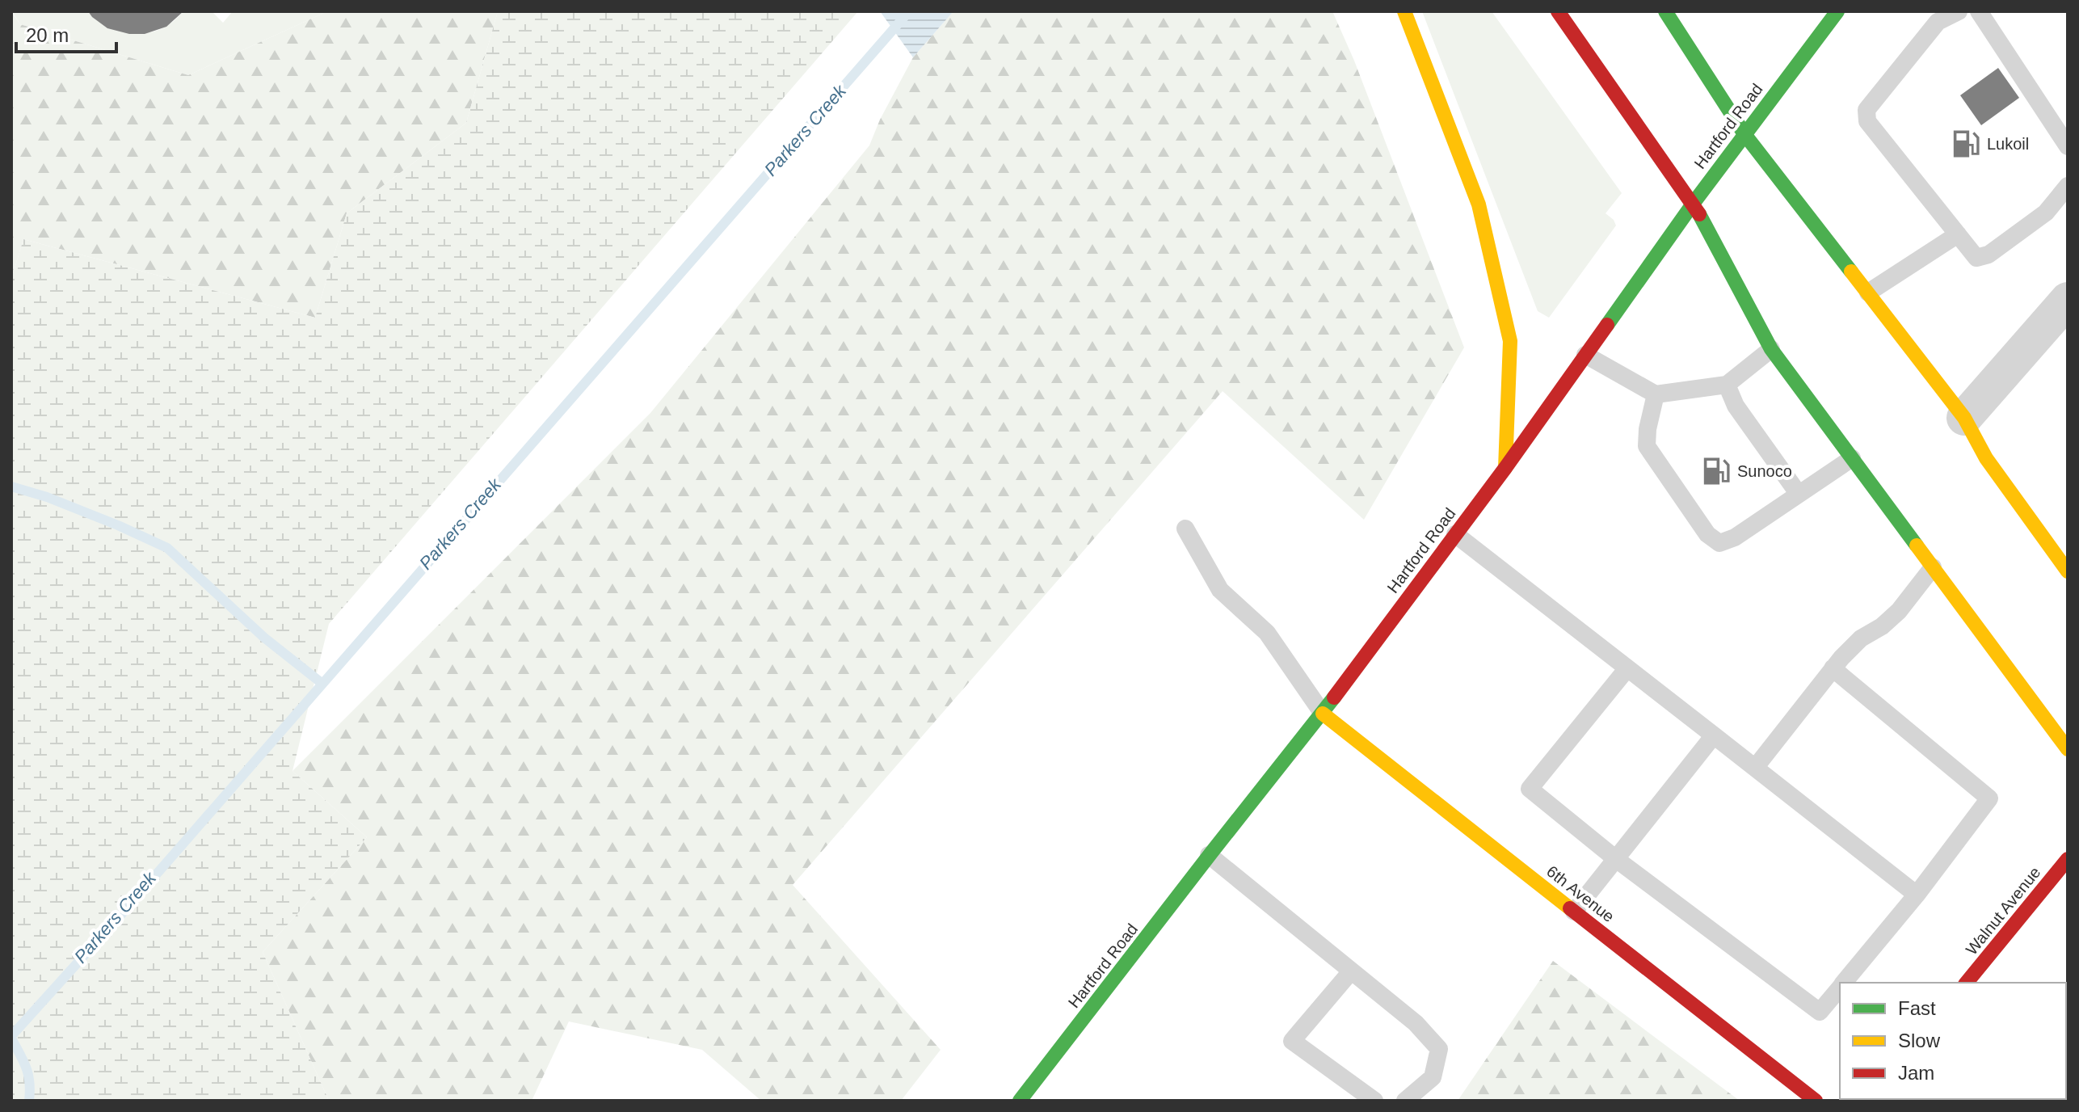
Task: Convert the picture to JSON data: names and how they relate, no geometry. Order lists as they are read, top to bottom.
{
  "streets": {
    "main road": ["Hartford Road", "6th Avenue", "Walnut Avenue"]
  },
  "crossings": [
    ["Hartford Road", "6th Avenue"]
  ],
  "water": ["Parkers Creek"],
  "places": {
    "fuel station": ["Lukoil", "Sunoco"]
  },
  "legend": ["Fast", "Slow", "Jam"],
  "scale_bar": "20 m"
}
